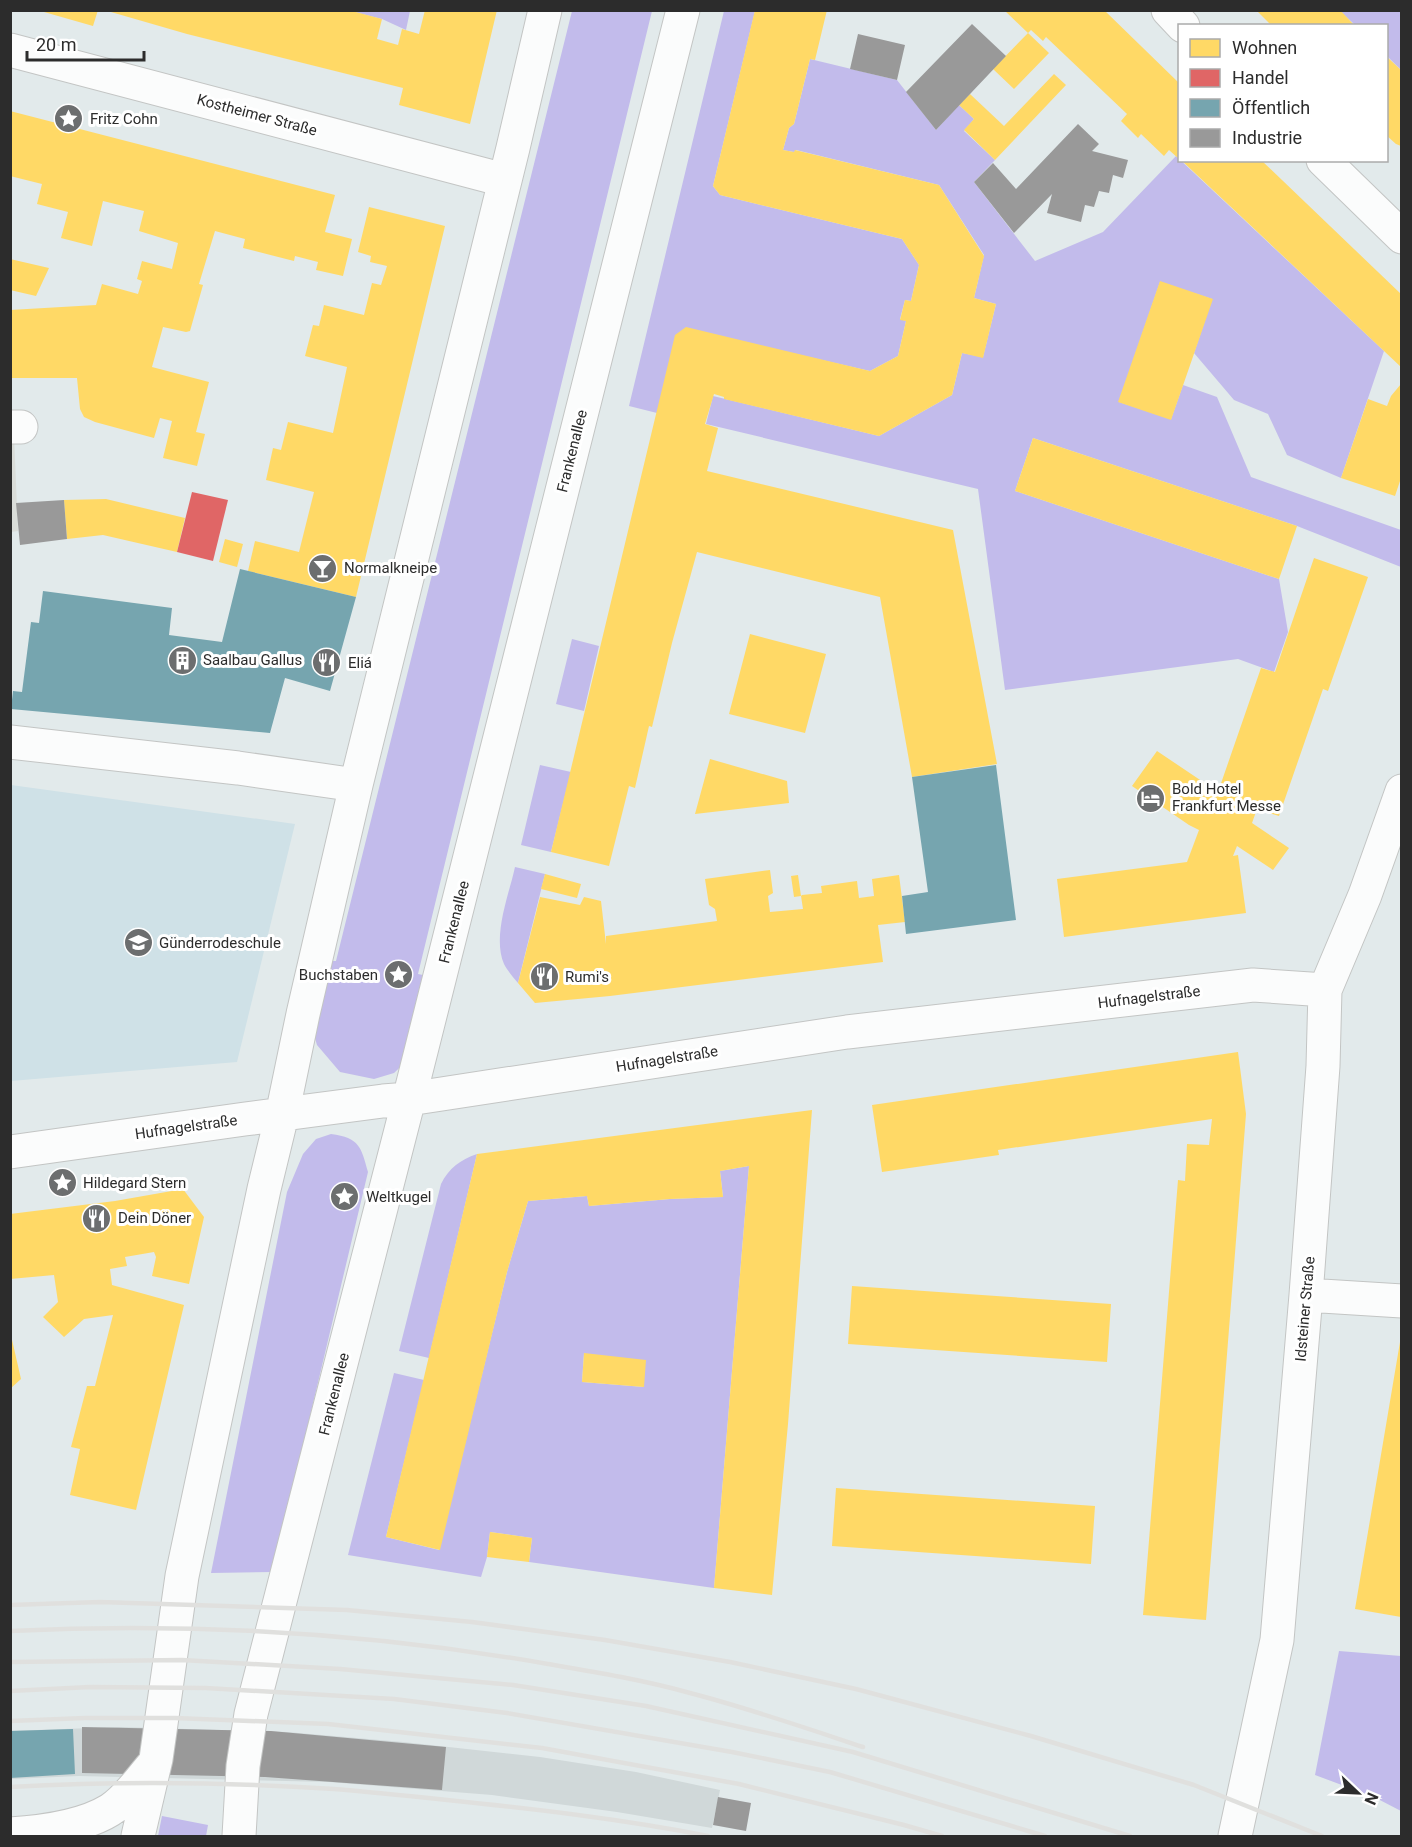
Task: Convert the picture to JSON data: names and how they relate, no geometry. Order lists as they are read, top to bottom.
{
  "streets": {
    "street": [
      "Kostheimer Straße",
      "Frankenallee",
      "Hufnagelstraße",
      "Idsteiner Straße"
    ]
  },
  "crossings": [
    ["Frankenallee", "Hufnagelstraße"],
    ["Hufnagelstraße", "Idsteiner Straße"]
  ],
  "places": {
    "place": [
      "Fritz Cohn",
      "Buchstaben",
      "Hildegard Stern",
      "Weltkugel"
    ],
    "bar": ["Normalkneipe"],
    "building": ["Saalbau Gallus"],
    "restaurant": ["Eliá", "Rumi's", "Dein Döner"],
    "hotel": ["Bold Hotel Frankfurt Messe"],
    "school or university": ["Günderrodeschule"]
  },
  "legend": [
    "Wohnen",
    "Handel",
    "Öffentlich",
    "Industrie"
  ],
  "scale_bar": "20 m",
  "north": "bottom right"
}
